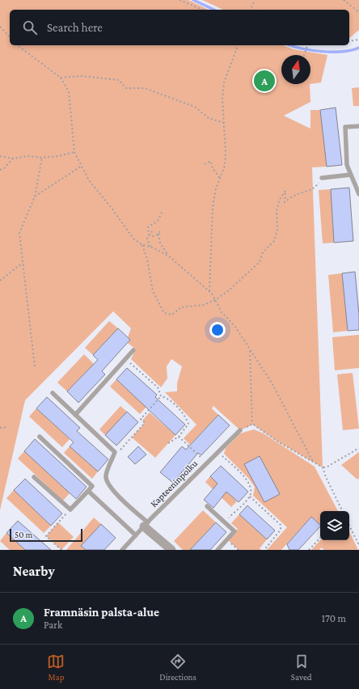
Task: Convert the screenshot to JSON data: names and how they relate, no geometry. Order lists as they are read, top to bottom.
{
  "streets": {
    "lane": ["Kapteeninpolku"]
  },
  "scale_bar": "50 m",
  "north": "top",
  "page": {
    "search": "Search here",
    "pins": "A",
    "scale": "50 m",
    "heading": "Nearby",
    "list": [
      {
        "mark": "A",
        "name": "Framnäsin palsta-alue",
        "note": "Park",
        "value": "170 m"
      }
    ],
    "nav": ["Map", "Directions", "Saved"]
  }
}
